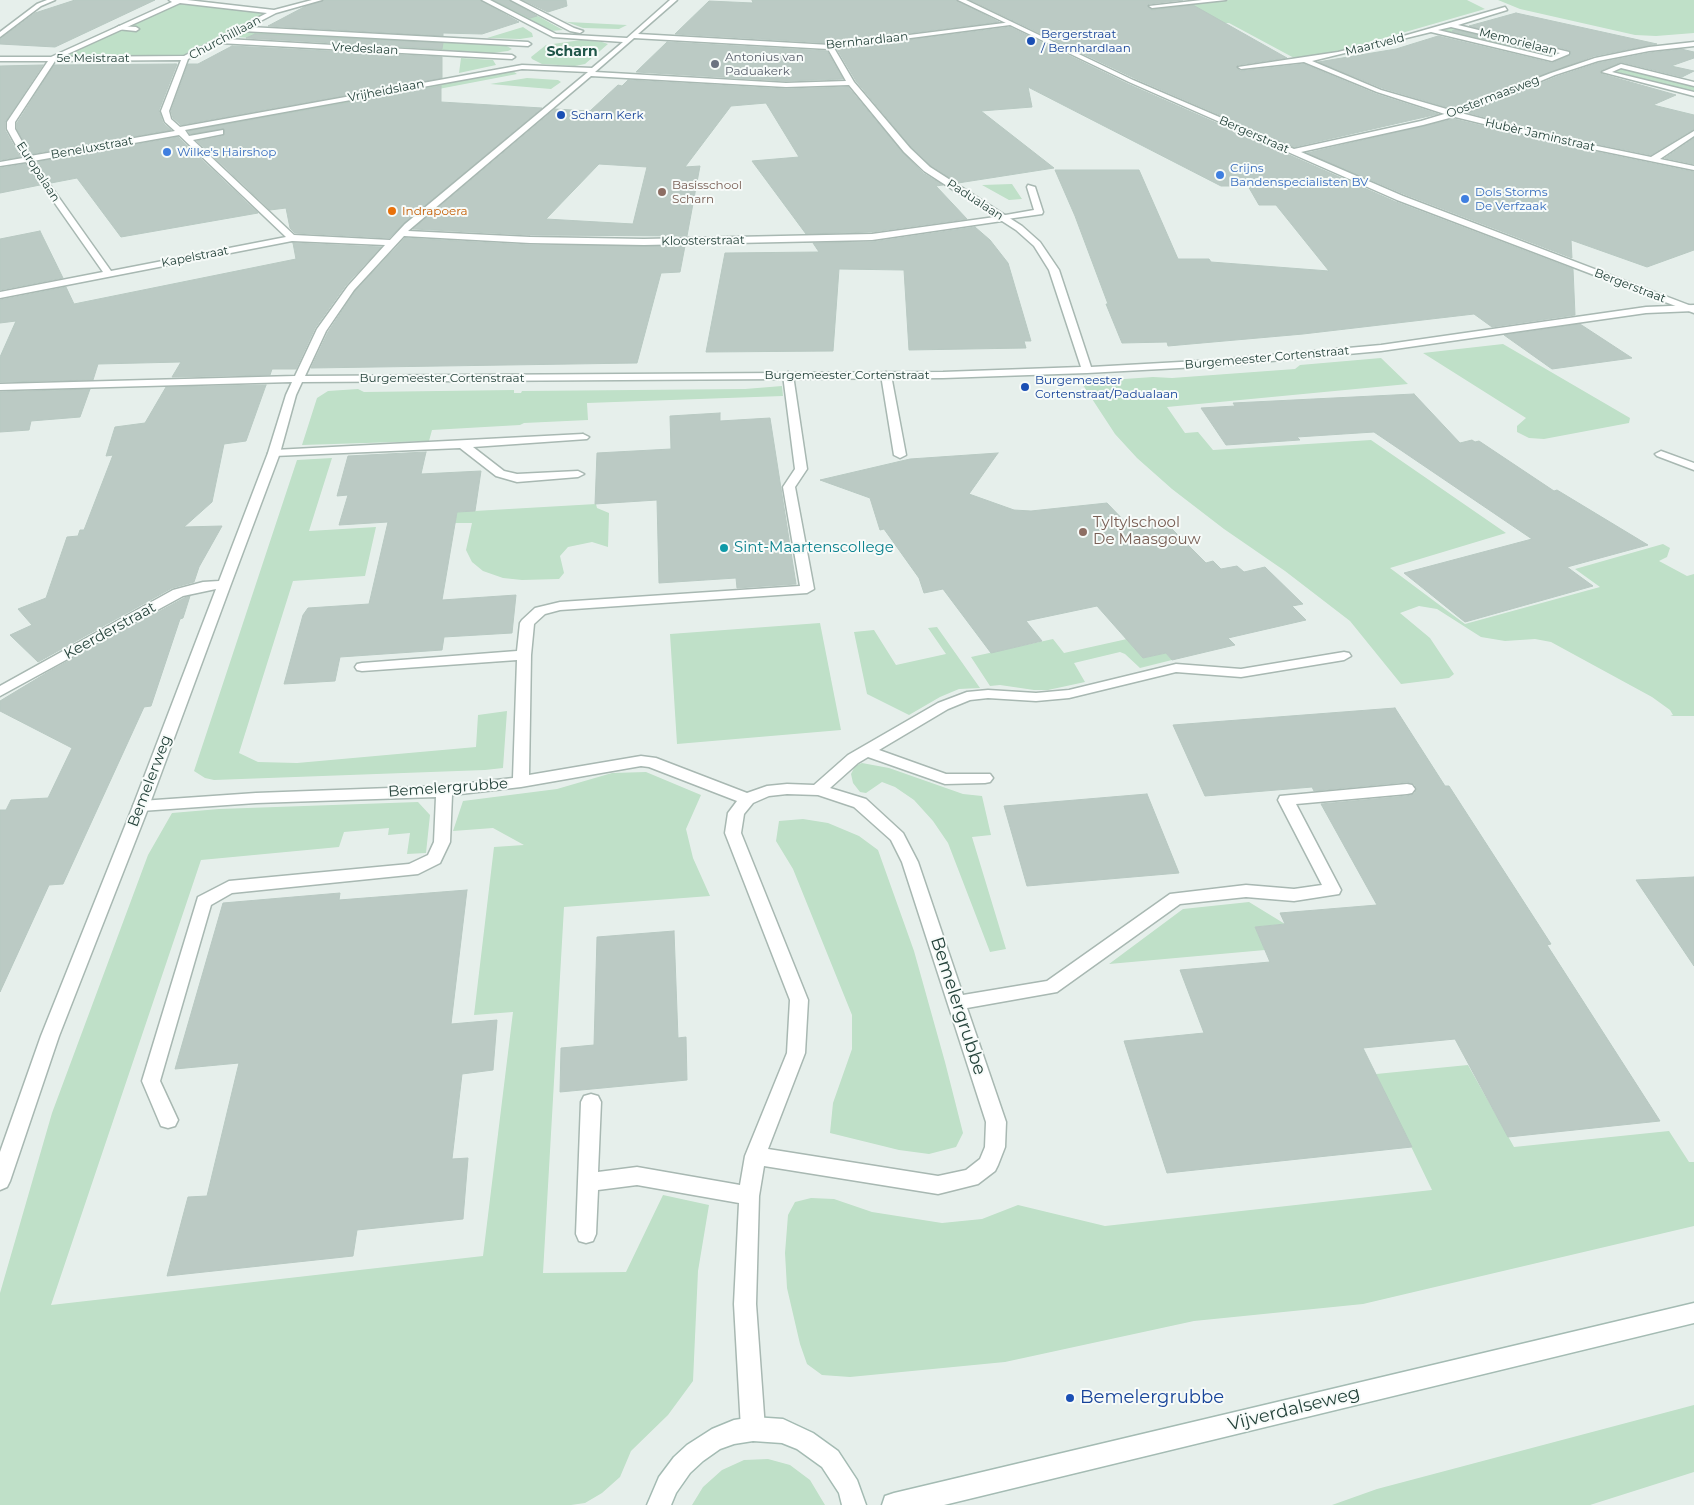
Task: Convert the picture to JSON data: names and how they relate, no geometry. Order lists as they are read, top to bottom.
{
  "streets": {
    "street": [
      "Churchilllaan",
      "Bernhardlaan",
      "Memorielaan",
      "Maartveld",
      "Vredeslaan",
      "5e Meistraat",
      "Vrijheidslaan",
      "Oostermaasweg",
      "Bergerstraat",
      "Hubèr Jaminstraat",
      "Beneluxstraat",
      "Europalaan",
      "Padualaan",
      "Kloosterstraat",
      "Kapelstraat",
      "Burgemeester Cortenstraat",
      "Keerderstraat",
      "Bemelerweg",
      "Bemelergrubbe",
      "Vijverdalseweg"
    ]
  },
  "crossings": [
    ["Churchilllaan", "Vredeslaan"],
    ["Churchilllaan", "5e Meistraat"],
    ["Churchilllaan", "Vrijheidslaan"],
    ["Churchilllaan", "Beneluxstraat"],
    ["Churchilllaan", "Kapelstraat"],
    ["Bernhardlaan", "Bergerstraat"],
    ["Bernhardlaan", "Padualaan"],
    ["Bernhardlaan", "Bemelerweg"],
    ["Memorielaan", "Maartveld"],
    ["Maartveld", "Hubèr Jaminstraat"],
    ["5e Meistraat", "Europalaan"],
    ["Vrijheidslaan", "Beneluxstraat"],
    ["Vrijheidslaan", "Bemelerweg"],
    ["Oostermaasweg", "Bergerstraat"],
    ["Oostermaasweg", "Hubèr Jaminstraat"],
    ["Bergerstraat", "Burgemeester Cortenstraat"],
    ["Beneluxstraat", "Europalaan"],
    ["Europalaan", "Kapelstraat"],
    ["Padualaan", "Kloosterstraat"],
    ["Padualaan", "Burgemeester Cortenstraat"],
    ["Kloosterstraat", "Bemelerweg"],
    ["Kapelstraat", "Bemelerweg"],
    ["Burgemeester Cortenstraat", "Bemelerweg"],
    ["Keerderstraat", "Bemelerweg"],
    ["Bemelerweg", "Bemelergrubbe"]
  ],
  "districts": ["Scharn"],
  "places": [
    "Bergerstraat / Bernhardlaan",
    "Antonius van Paduakerk",
    "Scharn Kerk",
    "Wilke's Hairshop",
    "Crijns Bandenspecialisten BV",
    "Basisschool Scharn",
    "Dols Storms De Verfzaak",
    "Indrapoera",
    "Burgemeester Cortenstraat/Padualaan",
    "Tyltylschool De Maasgouw",
    "Sint-Maartenscollege",
    "Bemelergrubbe"
  ]
}
